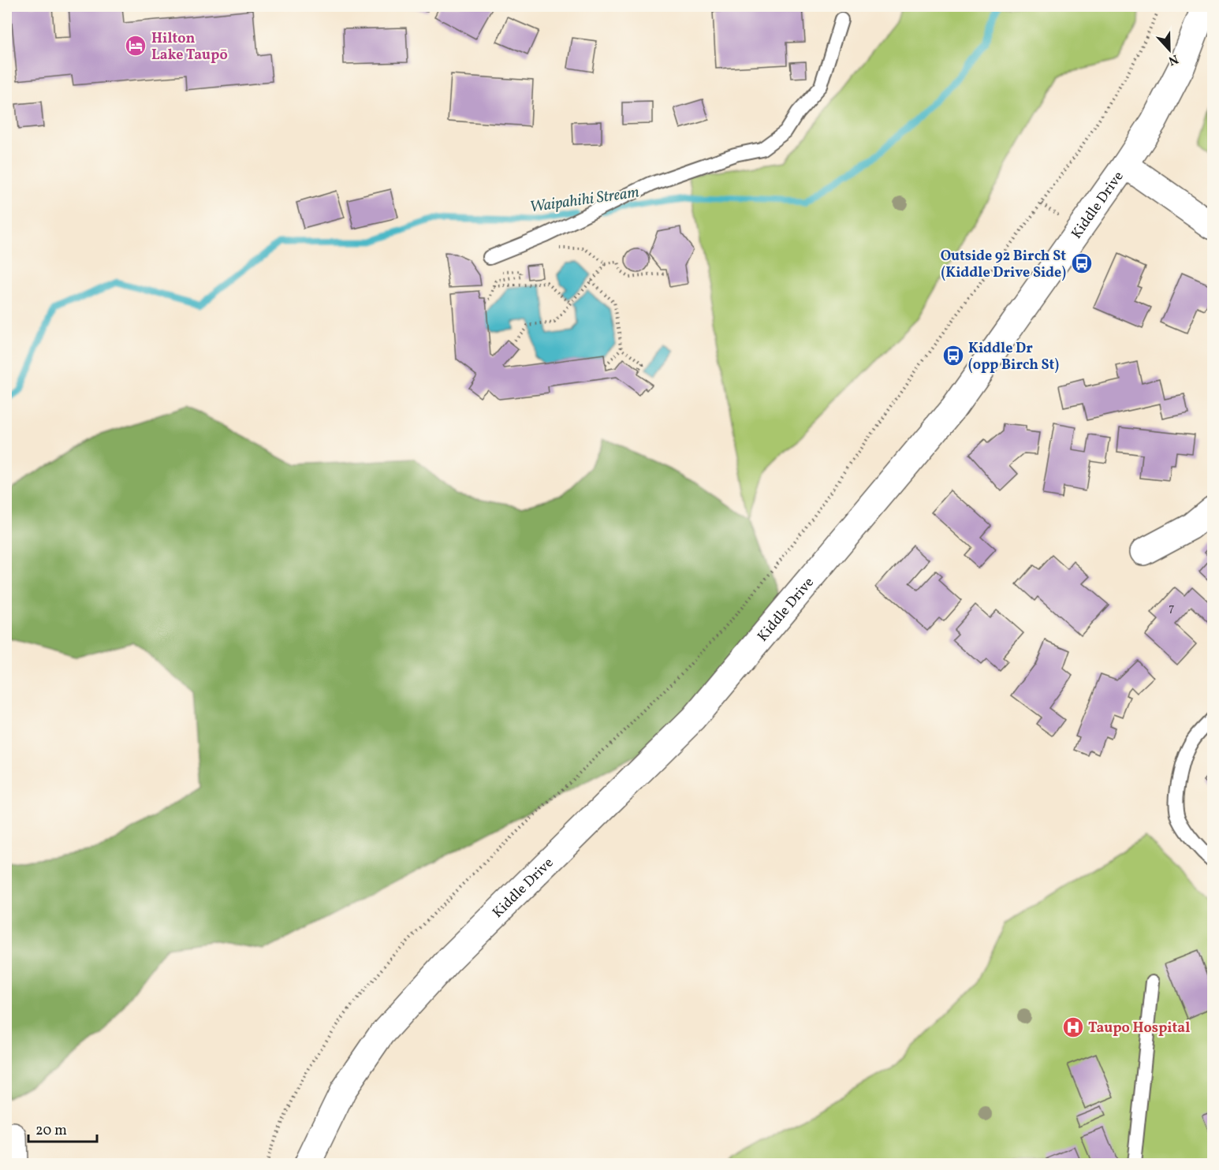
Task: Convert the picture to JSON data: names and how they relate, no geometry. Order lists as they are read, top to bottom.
{
  "streets": {
    "street": ["Kiddle Drive"]
  },
  "water": ["Waipahihi Stream"],
  "places": {
    "hotel": ["Hilton Lake Taupō"],
    "bus stop": ["Outside 92 Birch St (Kiddle Drive Side)", "Kiddle Dr (opp Birch St)"],
    "hospital": ["Taupo Hospital"]
  },
  "house_numbers": ["7"],
  "scale_bar": "20 m",
  "north": "bottom"
}
